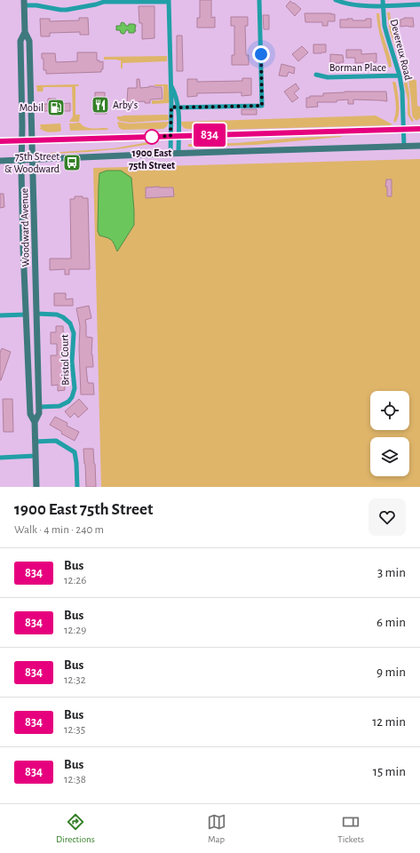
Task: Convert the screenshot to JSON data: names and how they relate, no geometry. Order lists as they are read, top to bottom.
{
  "streets": {
    "main road": ["Woodward Avenue"],
    "street": ["Devereux Road", "Borman Place", "Bristol Court"]
  },
  "crossings": [
    ["Devereux Road", "Borman Place"],
    ["Woodward Avenue", "Bristol Court"]
  ],
  "places": {
    "restaurant": ["Arby's"],
    "fuel station": ["Mobil"],
    "other": ["1900 East 75th Street"],
    "bus stop": ["75th Street & Woodward"]
  },
  "lines": ["bus line 834"],
  "page": {
    "on_map": "834",
    "heading": ["1900 East 75th Street", "Walk · 4 min · 240 m"],
    "list": [
      {
        "mark": "834",
        "name": "Bus",
        "note": "12:26",
        "value": "3 min"
      },
      {
        "mark": "834",
        "name": "Bus",
        "note": "12:29",
        "value": "6 min"
      },
      {
        "mark": "834",
        "name": "Bus",
        "note": "12:32",
        "value": "9 min"
      },
      {
        "mark": "834",
        "name": "Bus",
        "note": "12:35",
        "value": "12 min"
      },
      {
        "mark": "834",
        "name": "Bus",
        "note": "12:38",
        "value": "15 min"
      }
    ],
    "tabs": ["Directions", "Map", "Tickets"]
  }
}
